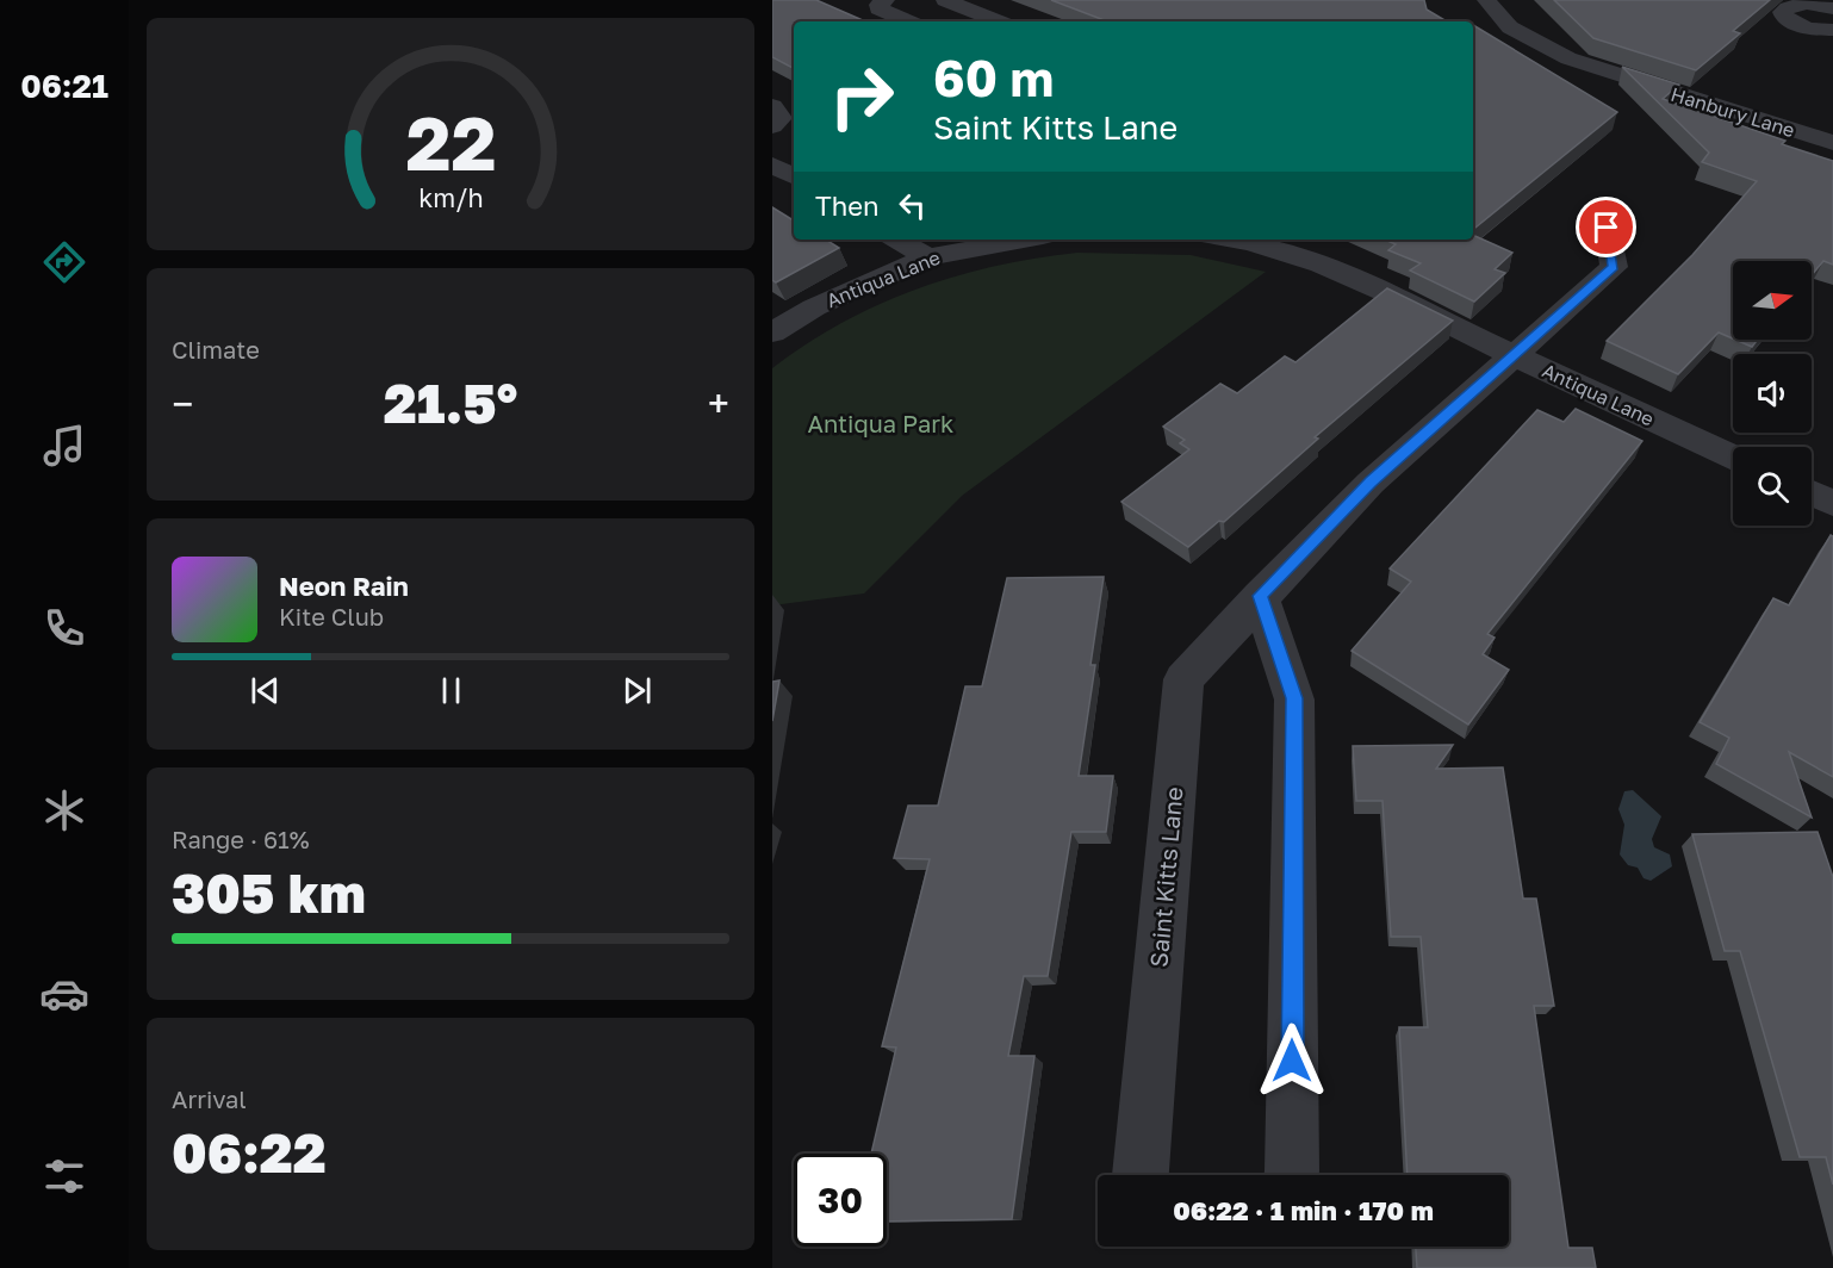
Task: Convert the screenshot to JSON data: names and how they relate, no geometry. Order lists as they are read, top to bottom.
{
  "streets": {
    "street": ["Hanbury Lane", "Antiqua Lane", "Saint Kitts Lane"]
  },
  "crossings": [
    ["Antiqua Lane", "Saint Kitts Lane"]
  ],
  "parks": ["Antiqua Park"],
  "north": "right",
  "page": {
    "tabs": "06:21",
    "turn": ["60 m", "Saint Kitts Lane"],
    "then": "Then",
    "tile": [
      "Climate",
      ["Range · 61%", "305 km"],
      ["Arrival", "06:22"]
    ],
    "heat": ["−", "21.5°", "+"],
    "song": ["Neon Rain", "Kite Club"],
    "limit": "30",
    "trip": "06:22 · 1 min · 170 m",
    "gauge": ["22", "km/h"]
  }
}
